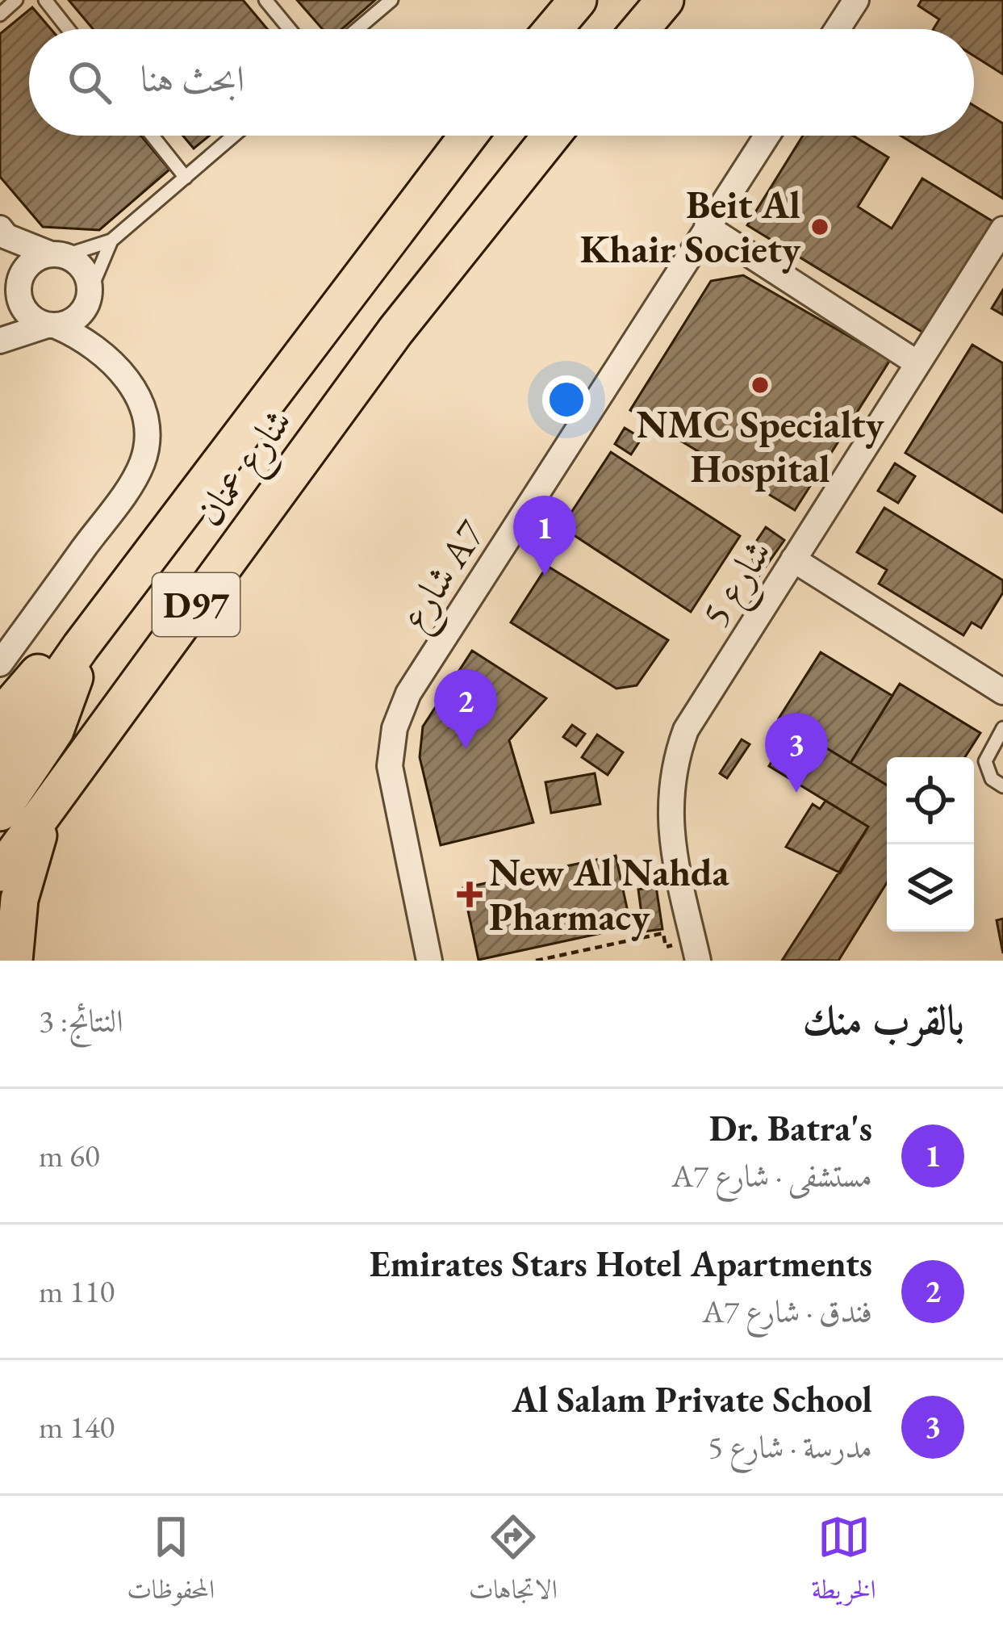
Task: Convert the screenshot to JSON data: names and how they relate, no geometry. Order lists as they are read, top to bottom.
{
  "streets": {
    "main road": ["شارع عمان", "D97"],
    "street": ["شارع A7", "شارع 5"]
  },
  "places": {
    "other": ["Beit Al Khair Society", "NMC Specialty Hospital"],
    "health": ["New Al Nahda Pharmacy"]
  },
  "page": {
    "search": "ابحث هنا",
    "pins": ["1", "2", "3"],
    "heading": ["بالقرب منك", "النتائج: 3"],
    "list": [
      {
        "mark": "1",
        "name": "Dr. Batra's",
        "note": "مستشفى · شارع A7",
        "value": "60 m"
      },
      {
        "mark": "2",
        "name": "Emirates Stars Hotel Apartments",
        "note": "فندق · شارع A7",
        "value": "110 m"
      },
      {
        "mark": "3",
        "name": "Al Salam Private School",
        "note": "مدرسة · شارع 5",
        "value": "140 m"
      }
    ],
    "nav": ["الخريطة", "الاتجاهات", "المحفوظات"]
  }
}
